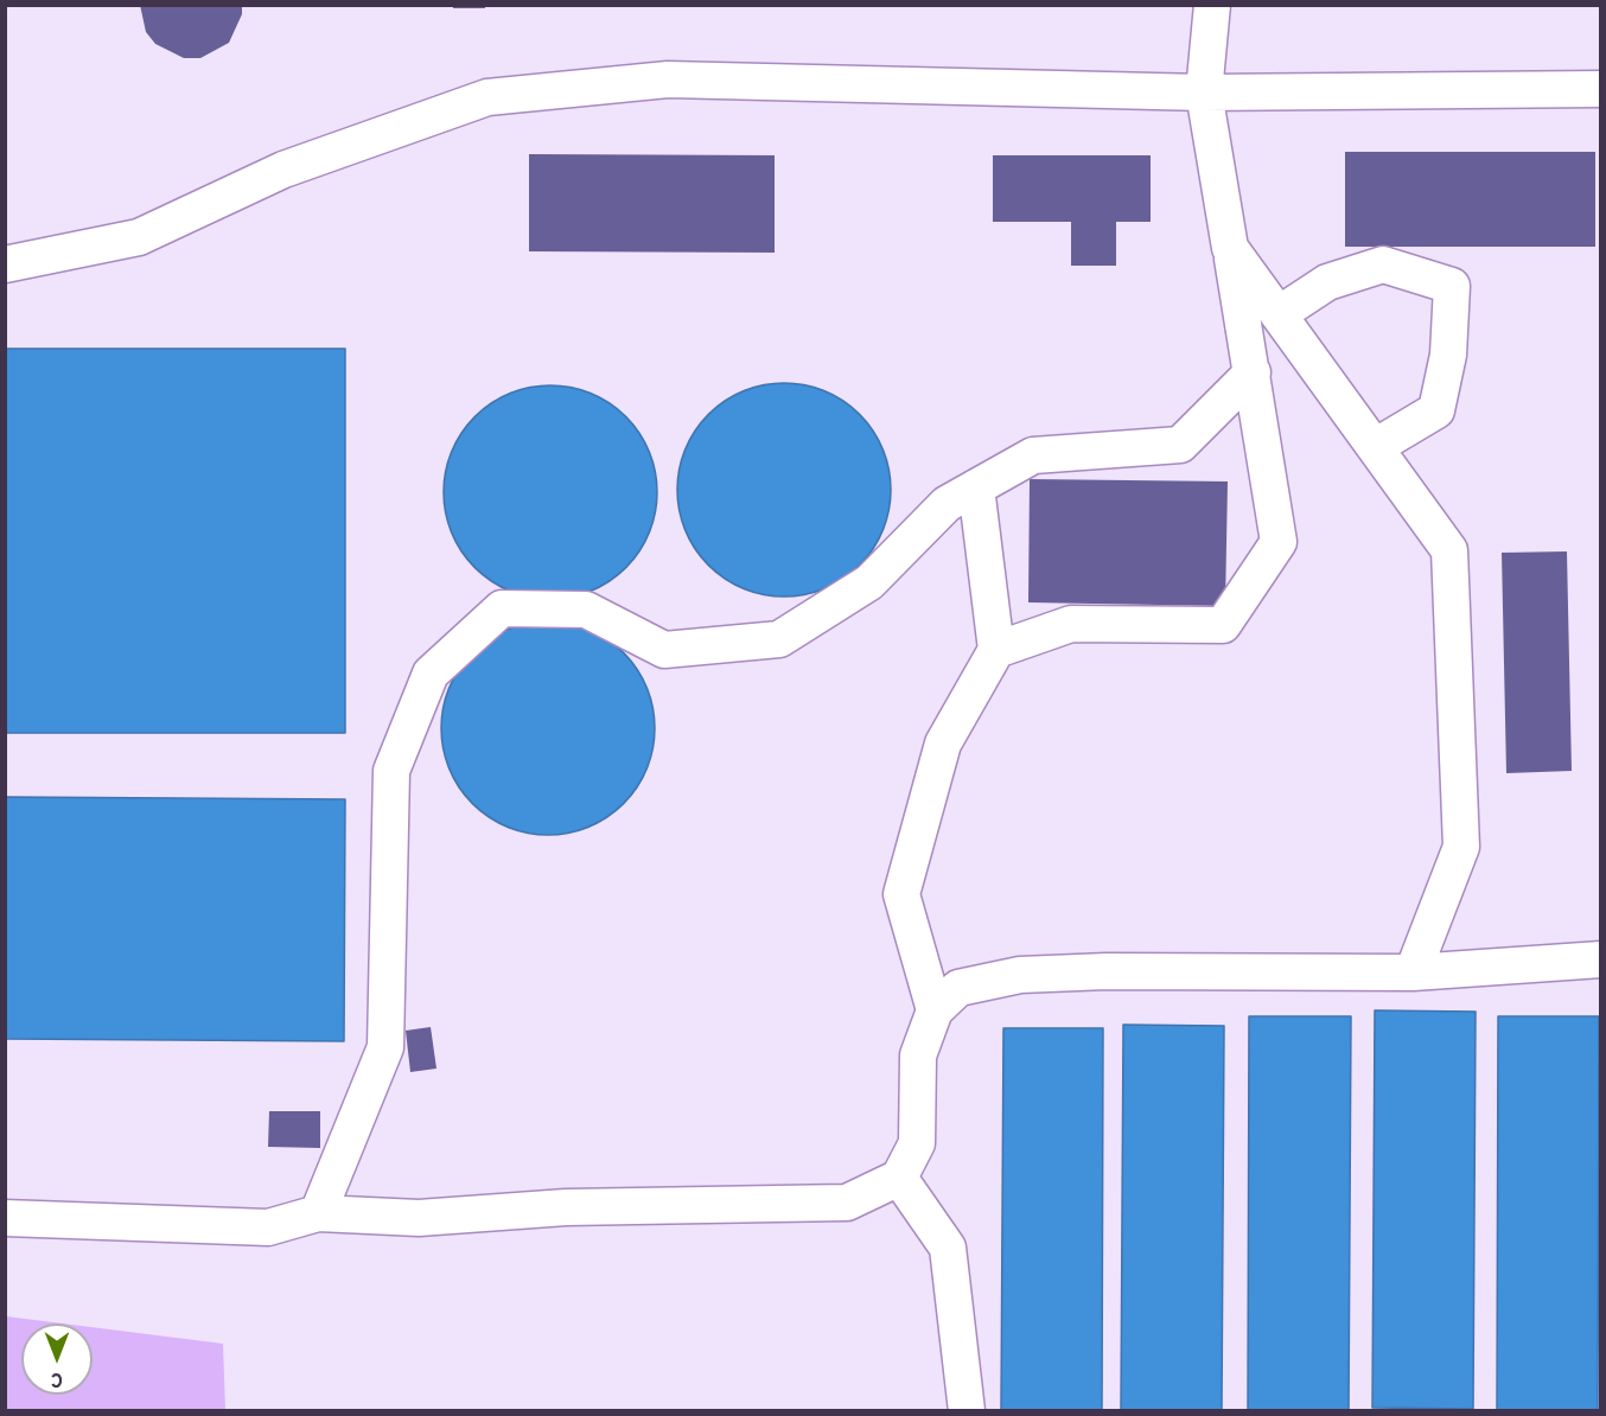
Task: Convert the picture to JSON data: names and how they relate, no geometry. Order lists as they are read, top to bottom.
{
  "north": "bottom"
}
